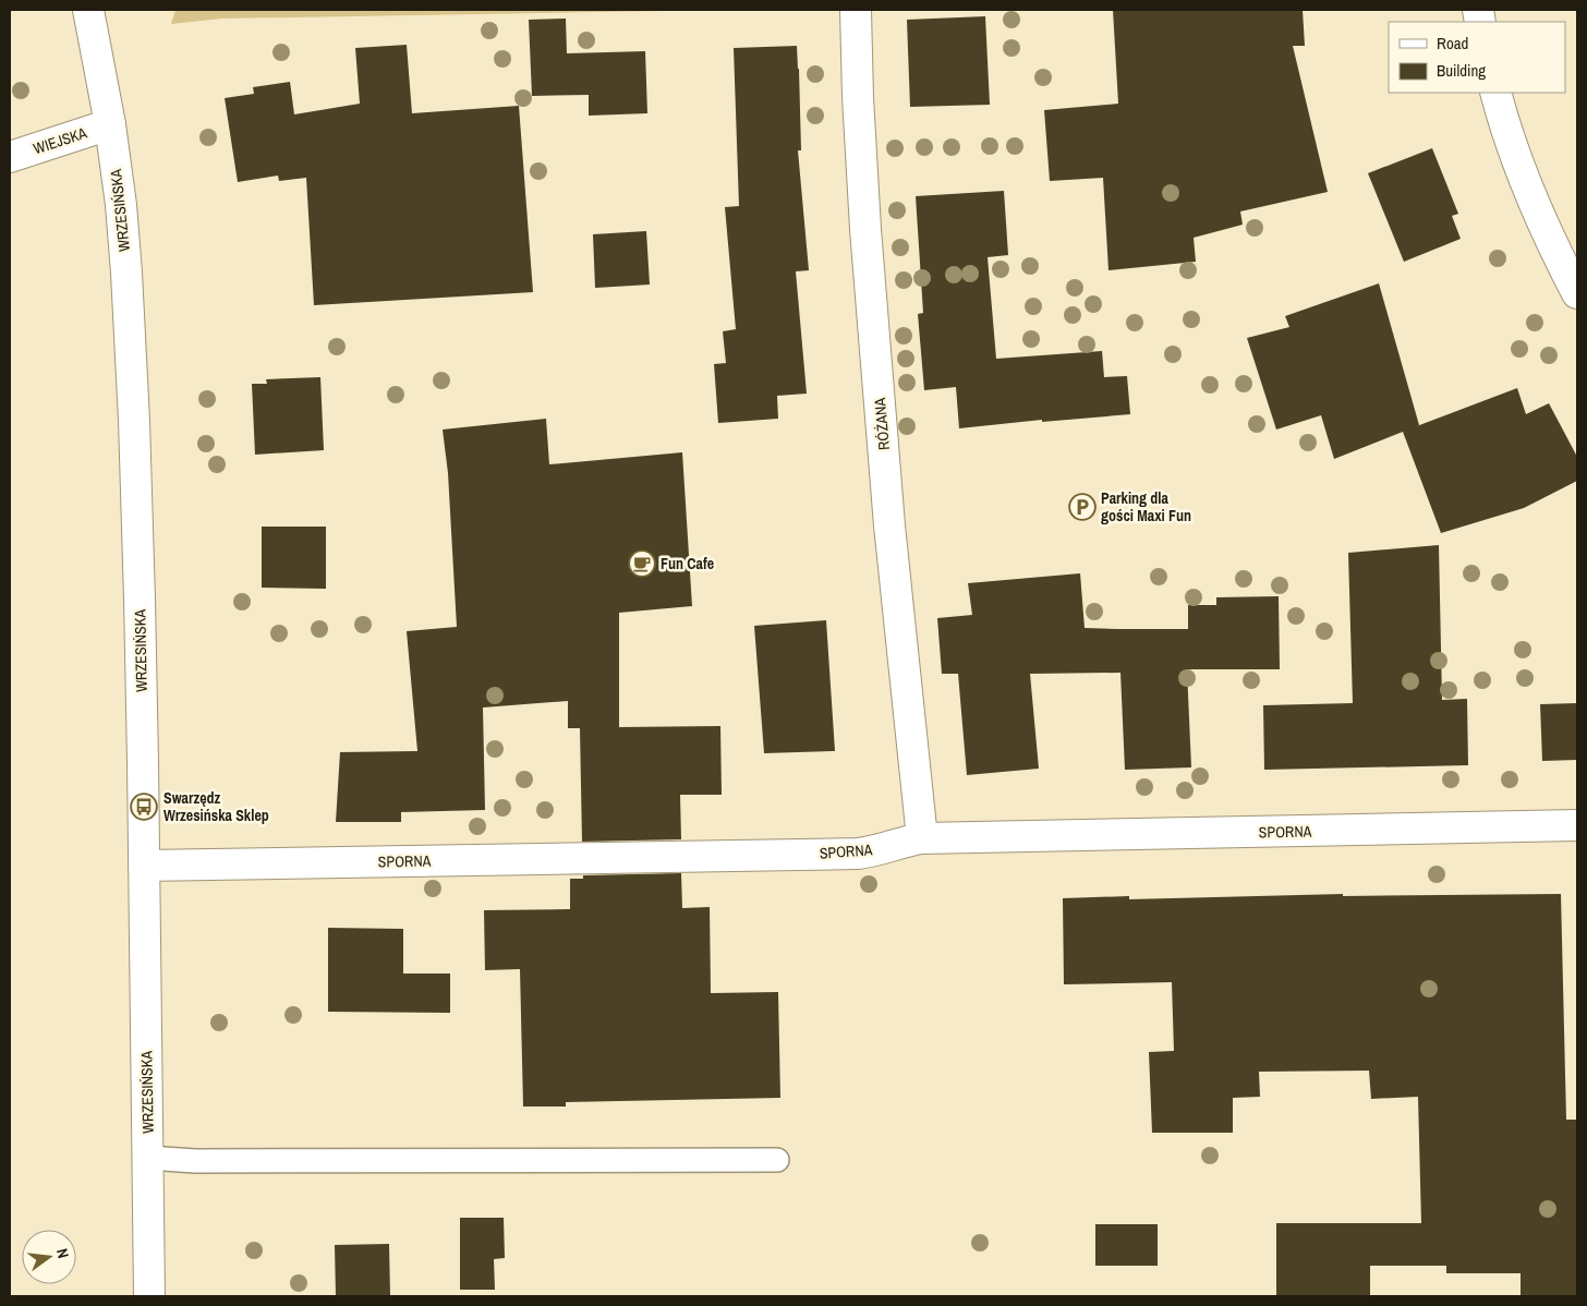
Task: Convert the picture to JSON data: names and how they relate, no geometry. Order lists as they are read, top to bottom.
{
  "streets": {
    "street": [
      "WIEJSKA",
      "WRZESIŃSKA",
      "RÓŻANA",
      "SPORNA"
    ]
  },
  "crossings": [
    ["WIEJSKA", "WRZESIŃSKA"],
    ["WRZESIŃSKA", "SPORNA"],
    ["RÓŻANA", "SPORNA"]
  ],
  "places": {
    "parking": ["Parking dla gości Maxi Fun"],
    "cafe": ["Fun Cafe"],
    "bus stop": ["Swarzędz Wrzesińska Sklep"]
  },
  "legend": ["Road", "Building"],
  "north": "right"
}
